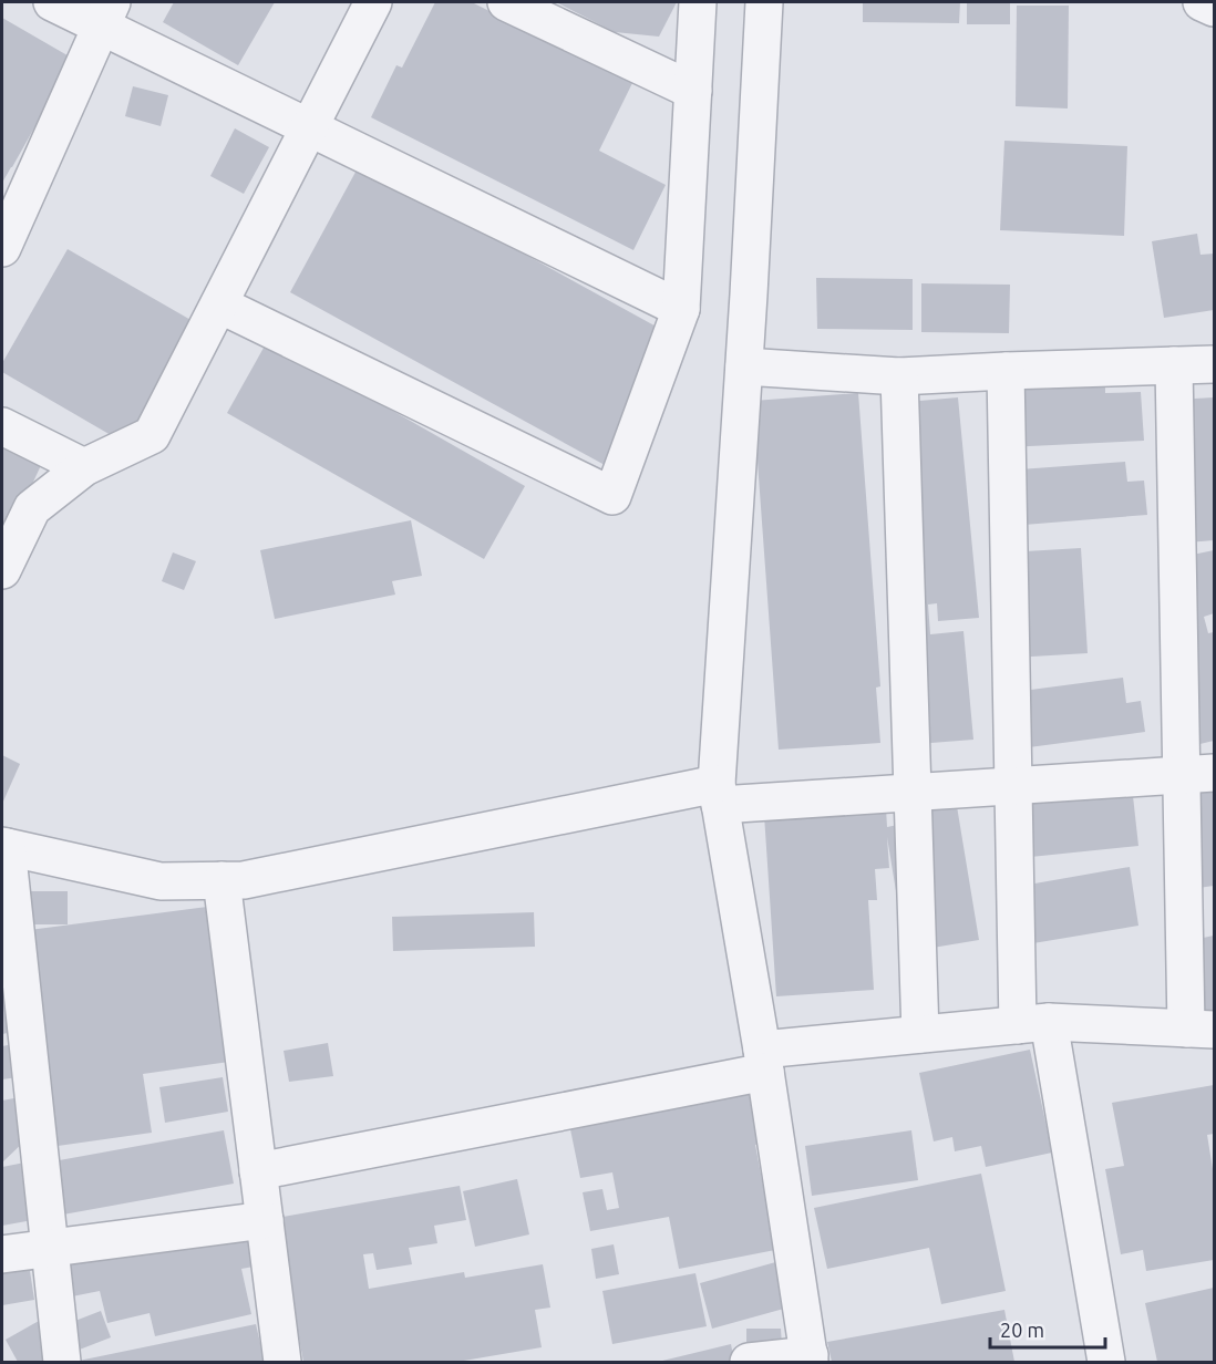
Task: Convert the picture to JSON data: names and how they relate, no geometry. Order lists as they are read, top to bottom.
{
  "scale_bar": "20 m"
}
